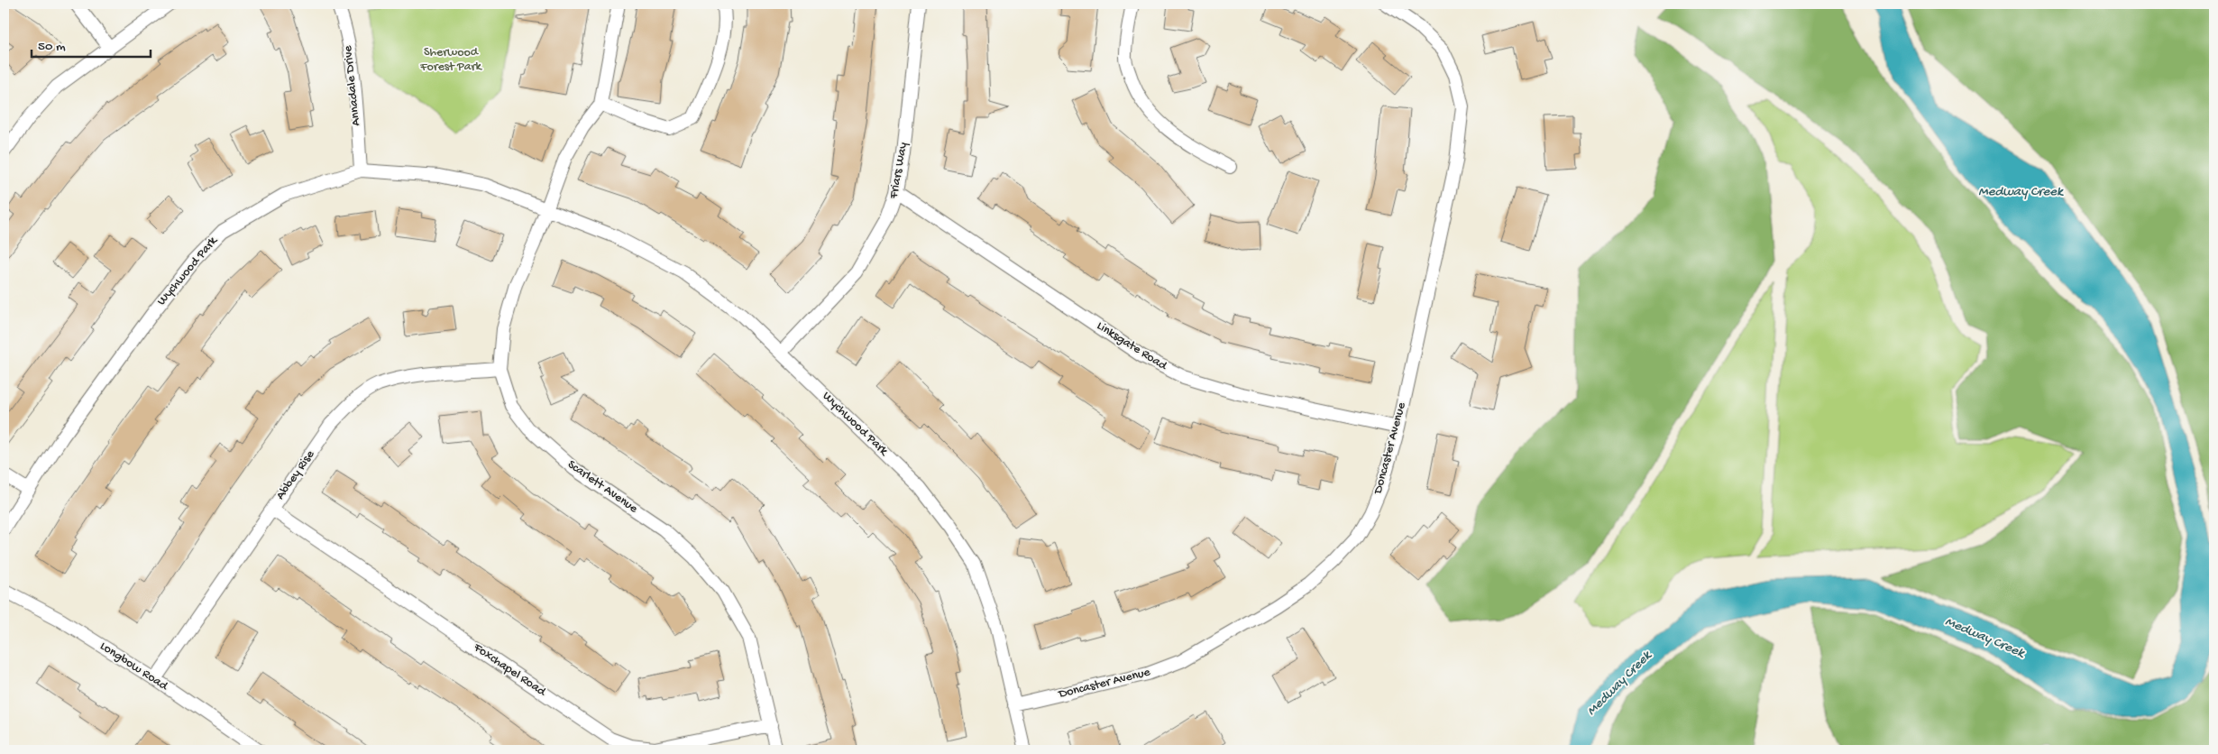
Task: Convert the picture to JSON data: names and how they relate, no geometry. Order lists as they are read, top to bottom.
{
  "streets": {
    "street": [
      "Annadale Drive",
      "Friars Way",
      "Wychwood Park",
      "Linksgate Road",
      "Doncaster Avenue",
      "Abbey Rise",
      "Scarlett Avenue",
      "Longbow Road",
      "Foxchapel Road"
    ]
  },
  "crossings": [
    ["Annadale Drive", "Wychwood Park"],
    ["Friars Way", "Wychwood Park"],
    ["Friars Way", "Linksgate Road"],
    ["Wychwood Park", "Doncaster Avenue"],
    ["Wychwood Park", "Scarlett Avenue"],
    ["Linksgate Road", "Doncaster Avenue"],
    ["Abbey Rise", "Scarlett Avenue"],
    ["Abbey Rise", "Longbow Road"],
    ["Abbey Rise", "Foxchapel Road"],
    ["Scarlett Avenue", "Foxchapel Road"]
  ],
  "water": ["Medway Creek"],
  "parks": ["Sherwood Forest Park"],
  "scale_bar": "50 m"
}
